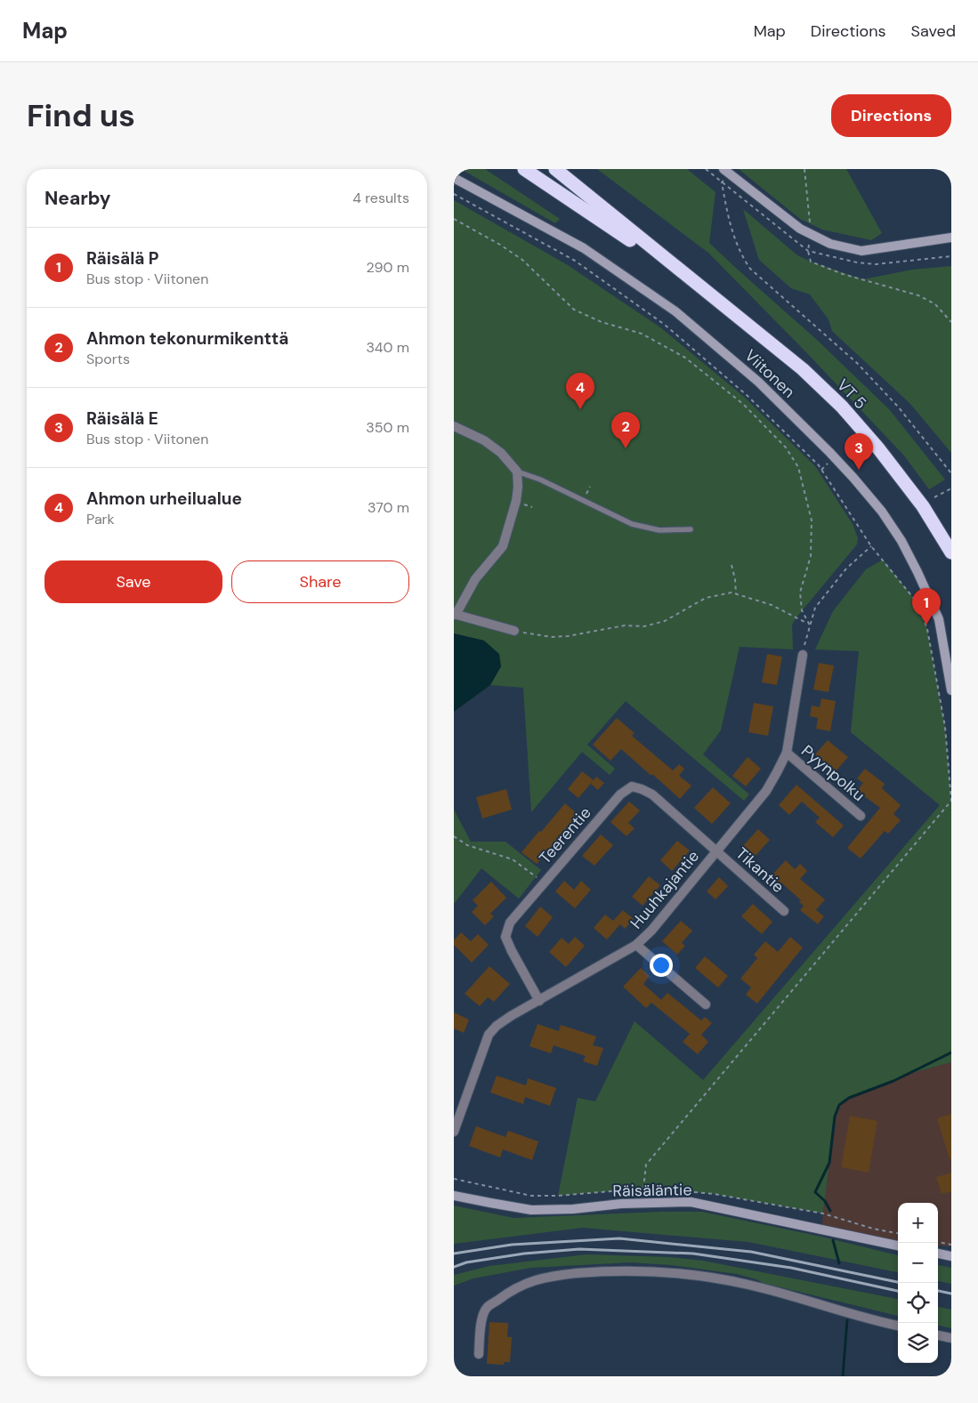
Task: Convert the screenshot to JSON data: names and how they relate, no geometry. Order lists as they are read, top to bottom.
{
  "streets": {
    "highway": ["VT 5"],
    "main road": ["Viitonen", "Räisäläntie"],
    "street": [
      "Pyynpolku",
      "Teerentie",
      "Tikantie",
      "Huuhkajantie"
    ]
  },
  "crossings": [
    ["Pyynpolku", "Huuhkajantie"],
    ["Teerentie", "Tikantie"],
    ["Teerentie", "Huuhkajantie"],
    ["Tikantie", "Huuhkajantie"]
  ],
  "page": {
    "header": "Map",
    "nav": ["Map", "Directions", "Saved"],
    "buttons": [
      "Directions",
      ["Save", "Share"]
    ],
    "title": "Find us",
    "heading": ["Nearby", "4 results"],
    "list": [
      {
        "mark": "1",
        "name": "Räisälä P",
        "note": "Bus stop · Viitonen",
        "value": "290 m"
      },
      {
        "mark": "2",
        "name": "Ahmon tekonurmikenttä",
        "note": "Sports",
        "value": "340 m"
      },
      {
        "mark": "3",
        "name": "Räisälä E",
        "note": "Bus stop · Viitonen",
        "value": "350 m"
      },
      {
        "mark": "4",
        "name": "Ahmon urheilualue",
        "note": "Park",
        "value": "370 m"
      }
    ],
    "pins": [
      "4",
      "2",
      "3",
      "1"
    ],
    "map_buttons": ["+", "−"]
  }
}
